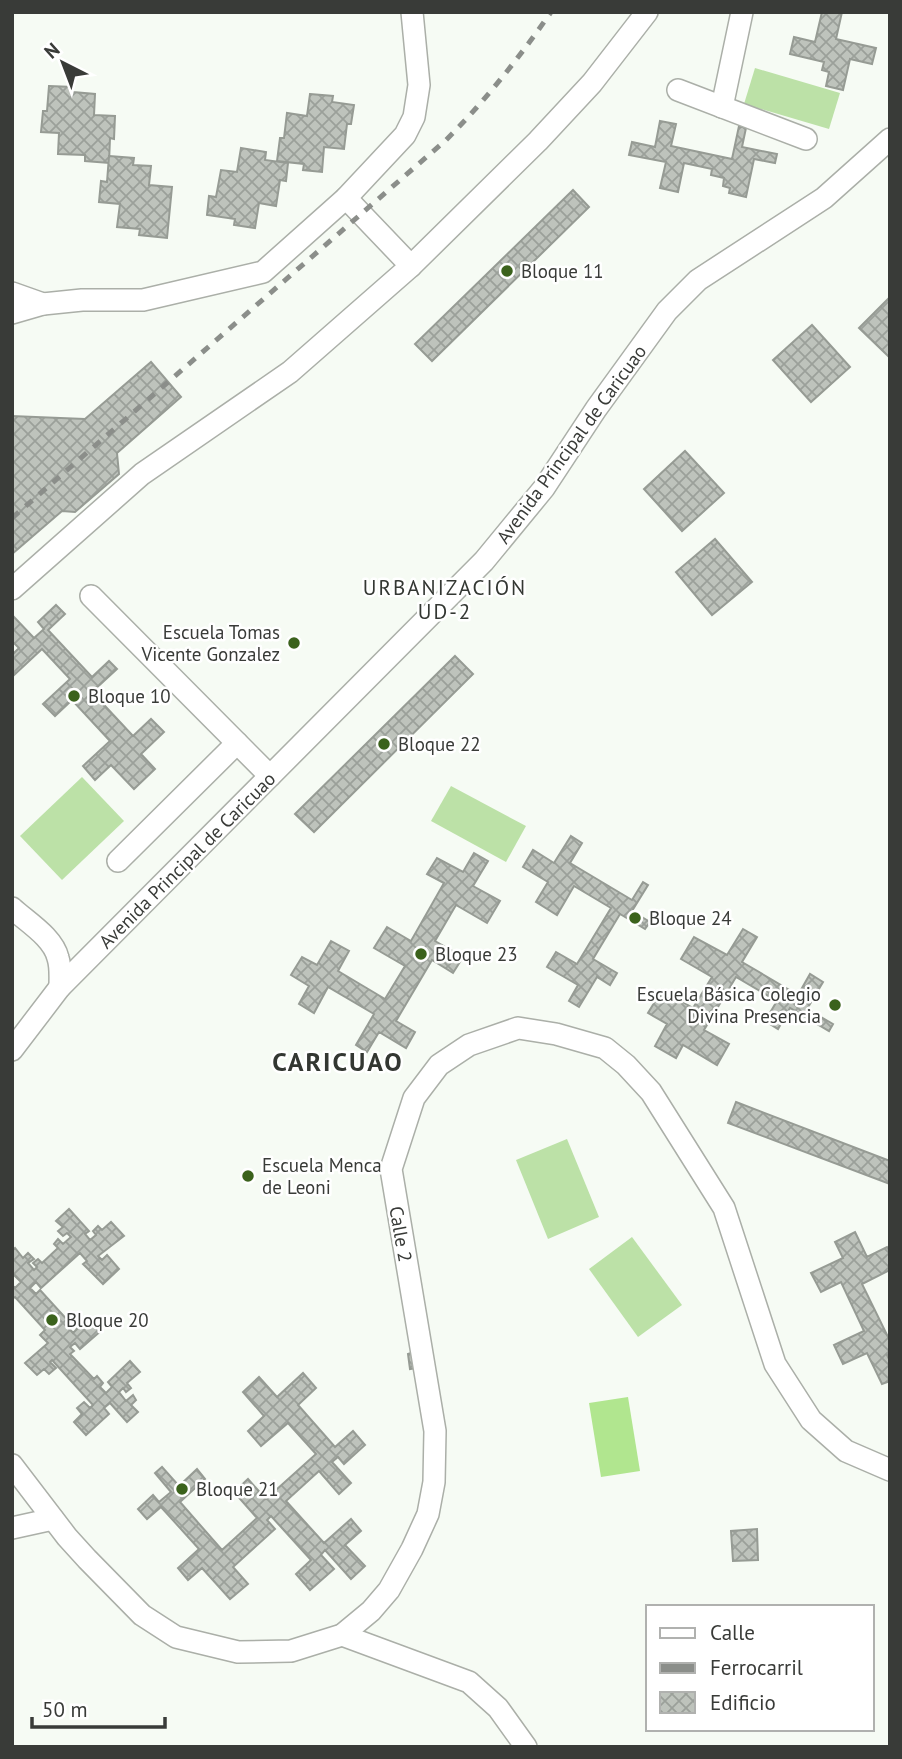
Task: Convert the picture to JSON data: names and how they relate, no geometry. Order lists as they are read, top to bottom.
{
  "streets": {
    "street": ["Avenida Principal de Caricuao", "Calle 2"]
  },
  "districts": ["URBANIZACIÓN UD-2", "CARICUAO"],
  "places": [
    "Bloque 11",
    "Escuela Tomas Vicente Gonzalez",
    "Bloque 10",
    "Bloque 22",
    "Bloque 24",
    "Bloque 23",
    "Escuela Básica Colegio Divina Presencia",
    "Escuela Menca de Leoni",
    "Bloque 20",
    "Bloque 21"
  ],
  "legend": ["Calle", "Ferrocarril", "Edificio"],
  "scale_bar": "50 m",
  "north": "top left"
}
